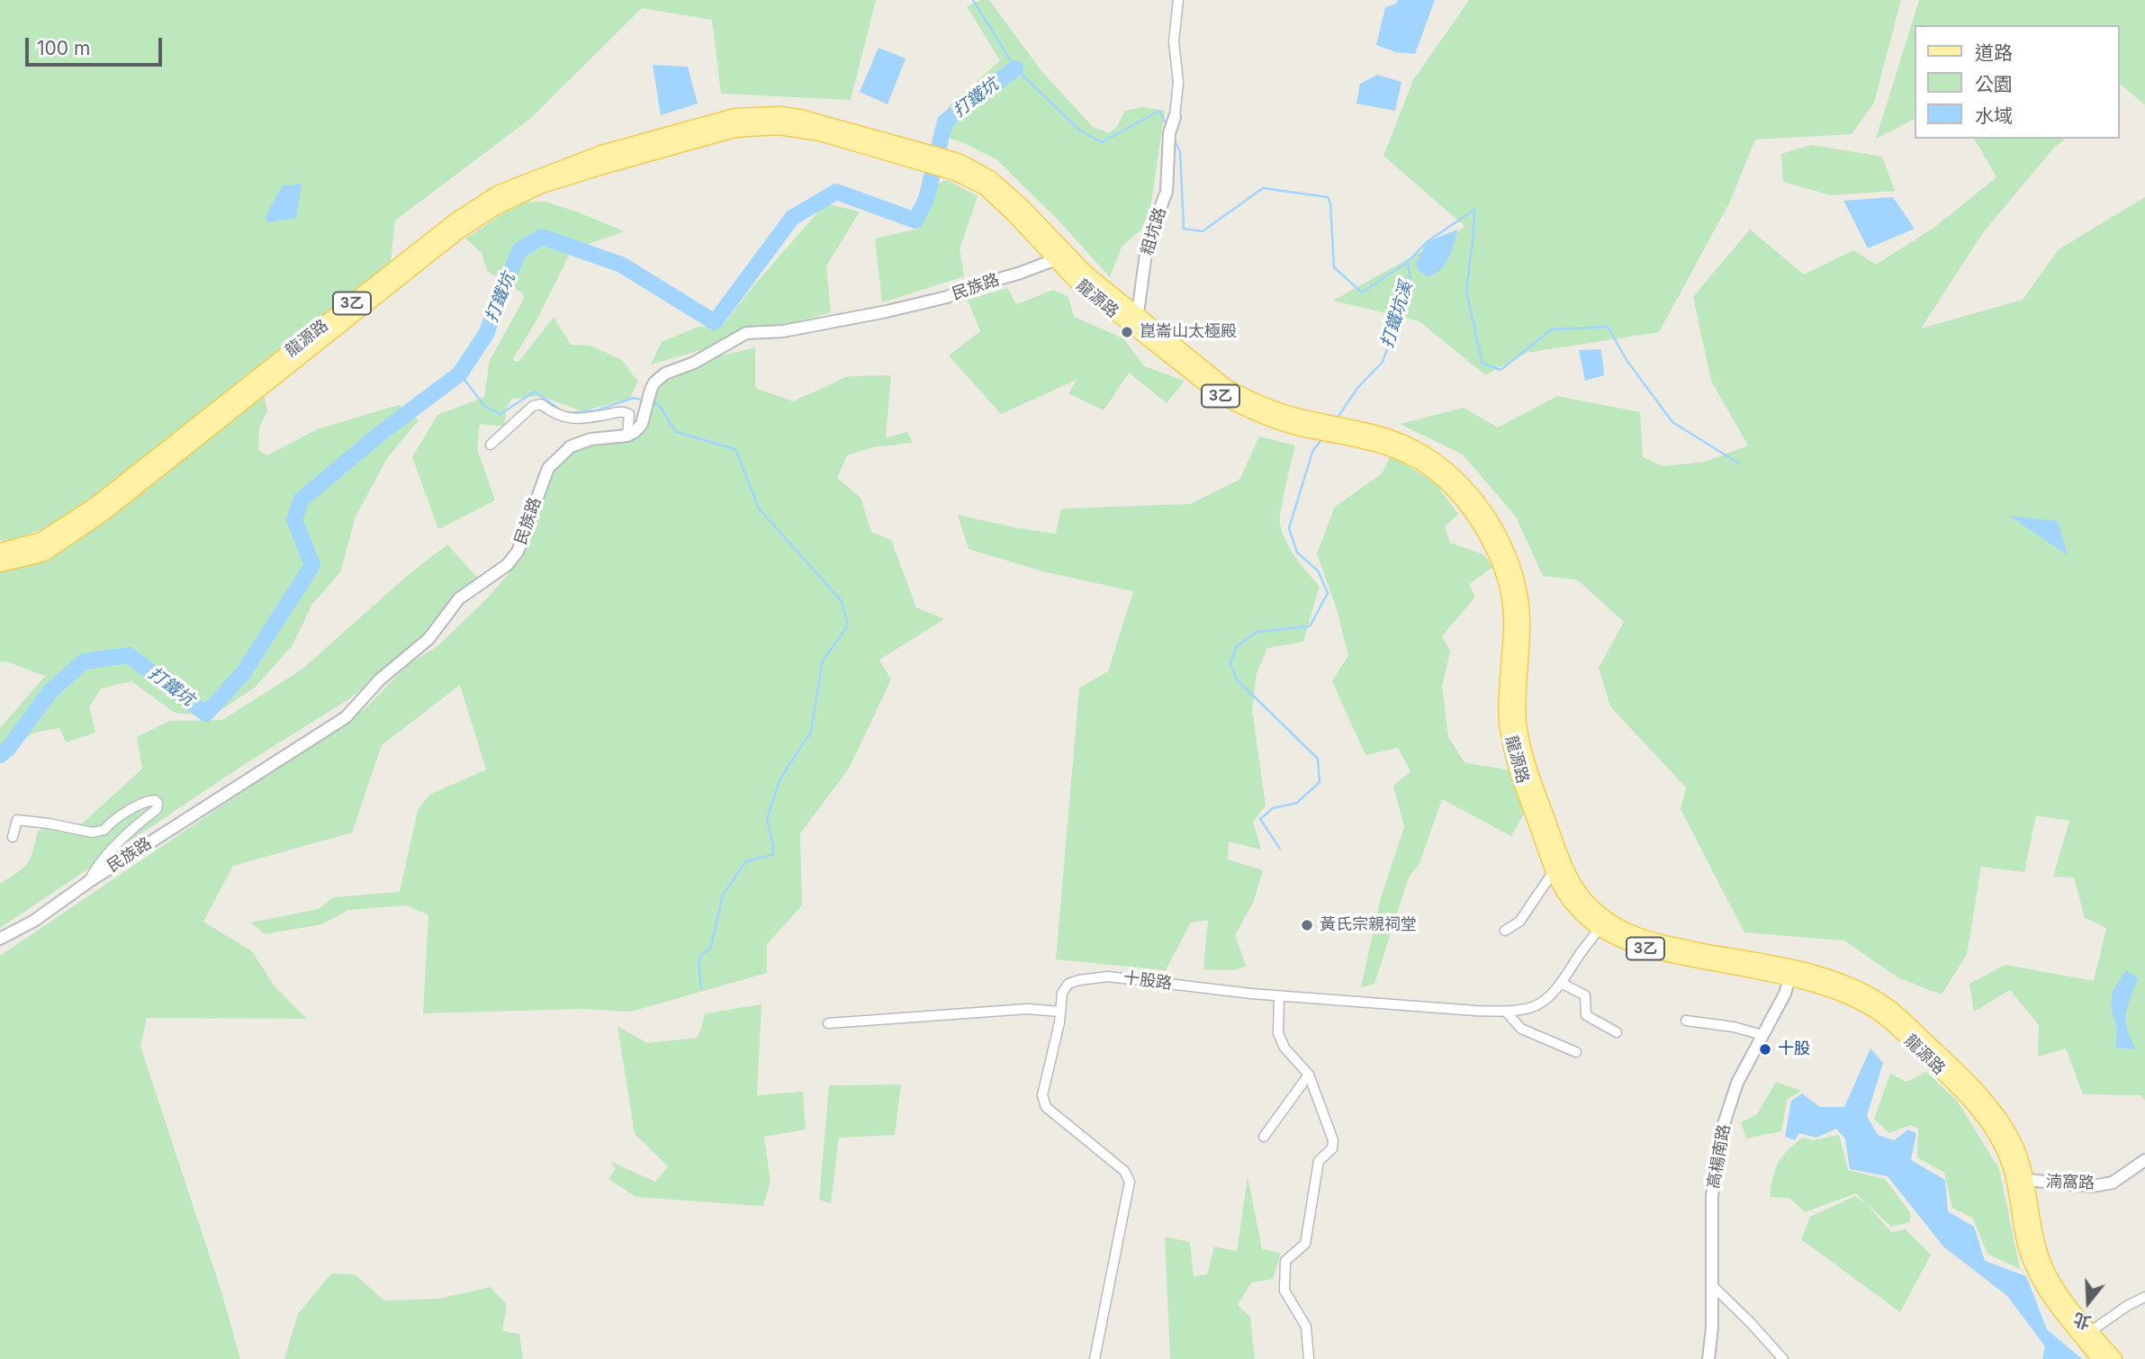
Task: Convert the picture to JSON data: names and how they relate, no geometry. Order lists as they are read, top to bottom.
{
  "streets": {
    "main road": ["龍源路", "3乙"],
    "street": [
      "粗坑路",
      "民族路",
      "十股路",
      "高楊南路",
      "湳窩路"
    ]
  },
  "crossings": [
    ["粗坑路", "龍源路"],
    ["粗坑路", "3乙"],
    ["民族路", "龍源路"],
    ["龍源路", "3乙"],
    ["龍源路", "十股路"],
    ["3乙", "十股路"],
    ["3乙", "高楊南路"],
    ["3乙", "湳窩路"]
  ],
  "water": ["打鐵坑", "打鐵坑溪"],
  "places": ["崑崙山太極殿", "黃氏宗親祠堂", "十股"],
  "legend": ["道路", "公園", "水域"],
  "scale_bar": "100 m",
  "north": "bottom"
}
